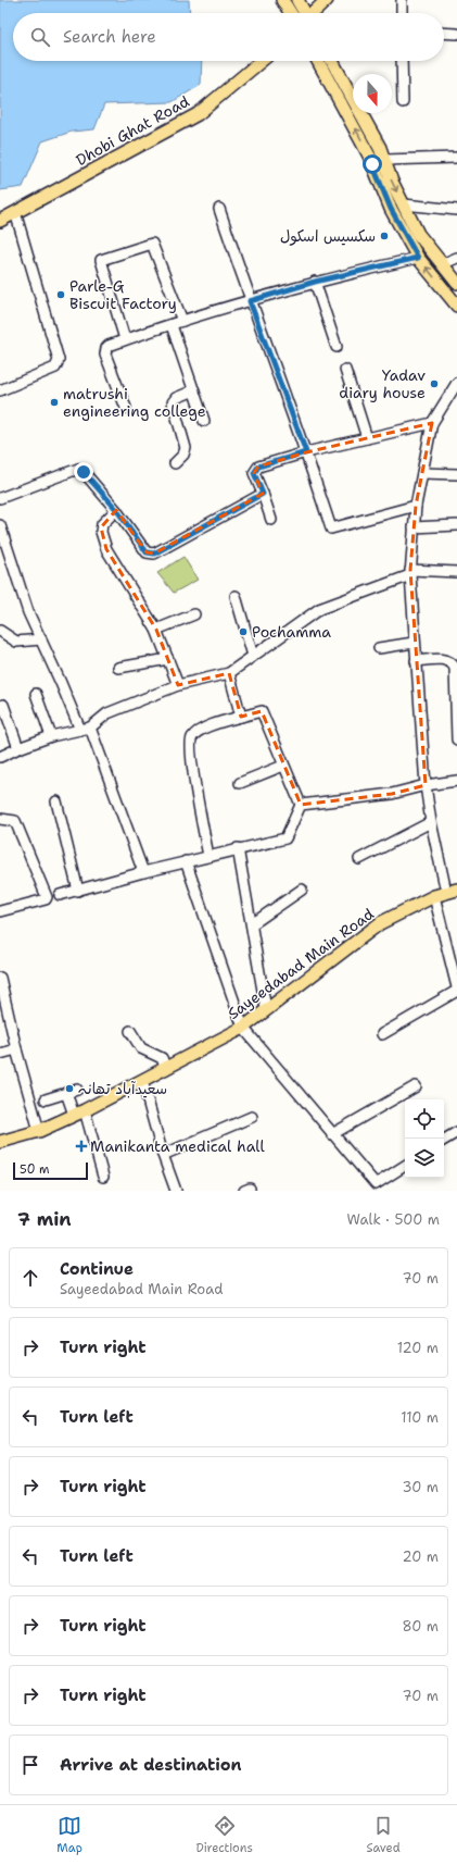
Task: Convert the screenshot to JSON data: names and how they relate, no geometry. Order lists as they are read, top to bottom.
{
  "streets": {
    "main road": ["Dhobi Ghat Road", "Sayeedabad Main Road"]
  },
  "places": {
    "other": [
      "سکسیس اسکول",
      "Parle-G Biscuit Factory",
      "Yadav diary house",
      "matrushi engineering college",
      "Pochamma",
      "سعیدآباد تھانہ"
    ],
    "health": ["Manikanta medical hall"]
  },
  "scale_bar": "50 m",
  "north": "bottom",
  "page": {
    "search": "Search here",
    "scale": "50 m",
    "heading": ["7 min", "Walk · 500 m"],
    "list": [
      ["Continue", "Sayeedabad Main Road", "70 m"],
      ["Turn right", "120 m"],
      ["Turn left", "110 m"],
      ["Turn right", "30 m"],
      ["Turn left", "20 m"],
      ["Turn right", "80 m"],
      ["Turn right", "70 m"],
      "Arrive at destination"
    ],
    "nav": ["Map", "Directions", "Saved"]
  }
}
